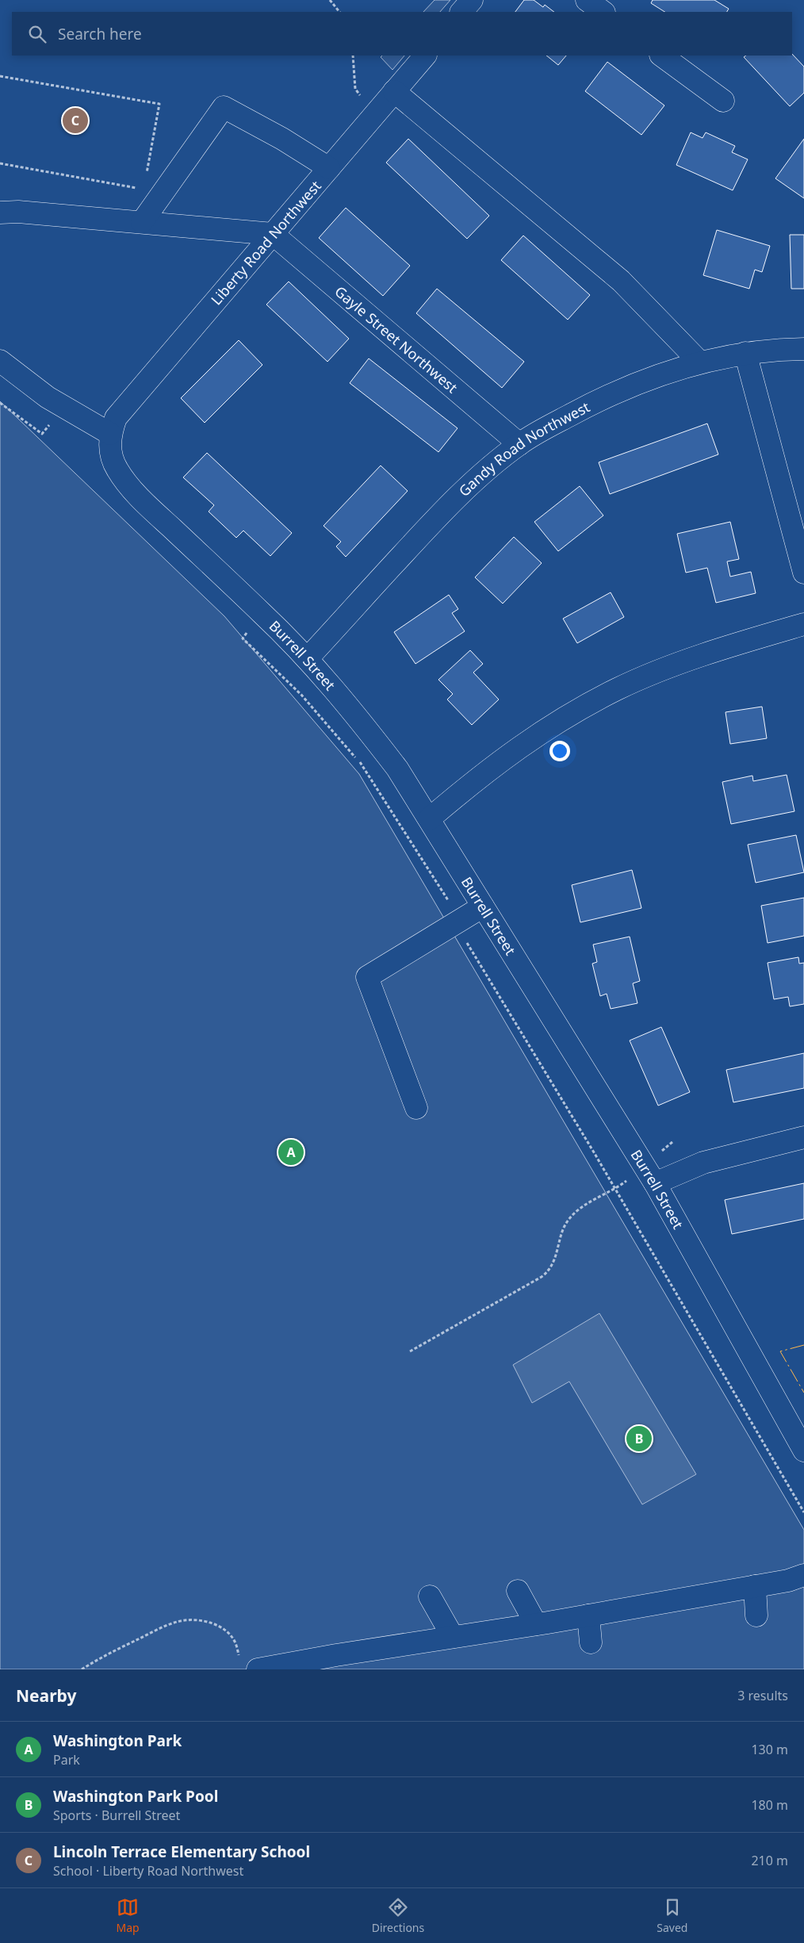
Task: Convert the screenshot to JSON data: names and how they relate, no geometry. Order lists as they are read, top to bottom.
{
  "streets": {
    "street": [
      "Liberty Road Northwest",
      "Gayle Street Northwest",
      "Gandy Road Northwest",
      "Burrell Street"
    ]
  },
  "crossings": [
    ["Liberty Road Northwest", "Gayle Street Northwest"],
    ["Liberty Road Northwest", "Burrell Street"],
    ["Gayle Street Northwest", "Gandy Road Northwest"],
    ["Gandy Road Northwest", "Burrell Street"]
  ],
  "page": {
    "search": "Search here",
    "pins": ["C", "A", "B"],
    "heading": ["Nearby", "3 results"],
    "list": [
      {
        "mark": "A",
        "name": "Washington Park",
        "note": "Park",
        "value": "130 m"
      },
      {
        "mark": "B",
        "name": "Washington Park Pool",
        "note": "Sports · Burrell Street",
        "value": "180 m"
      },
      {
        "mark": "C",
        "name": "Lincoln Terrace Elementary School",
        "note": "School · Liberty Road Northwest",
        "value": "210 m"
      }
    ],
    "nav": ["Map", "Directions", "Saved"]
  }
}
